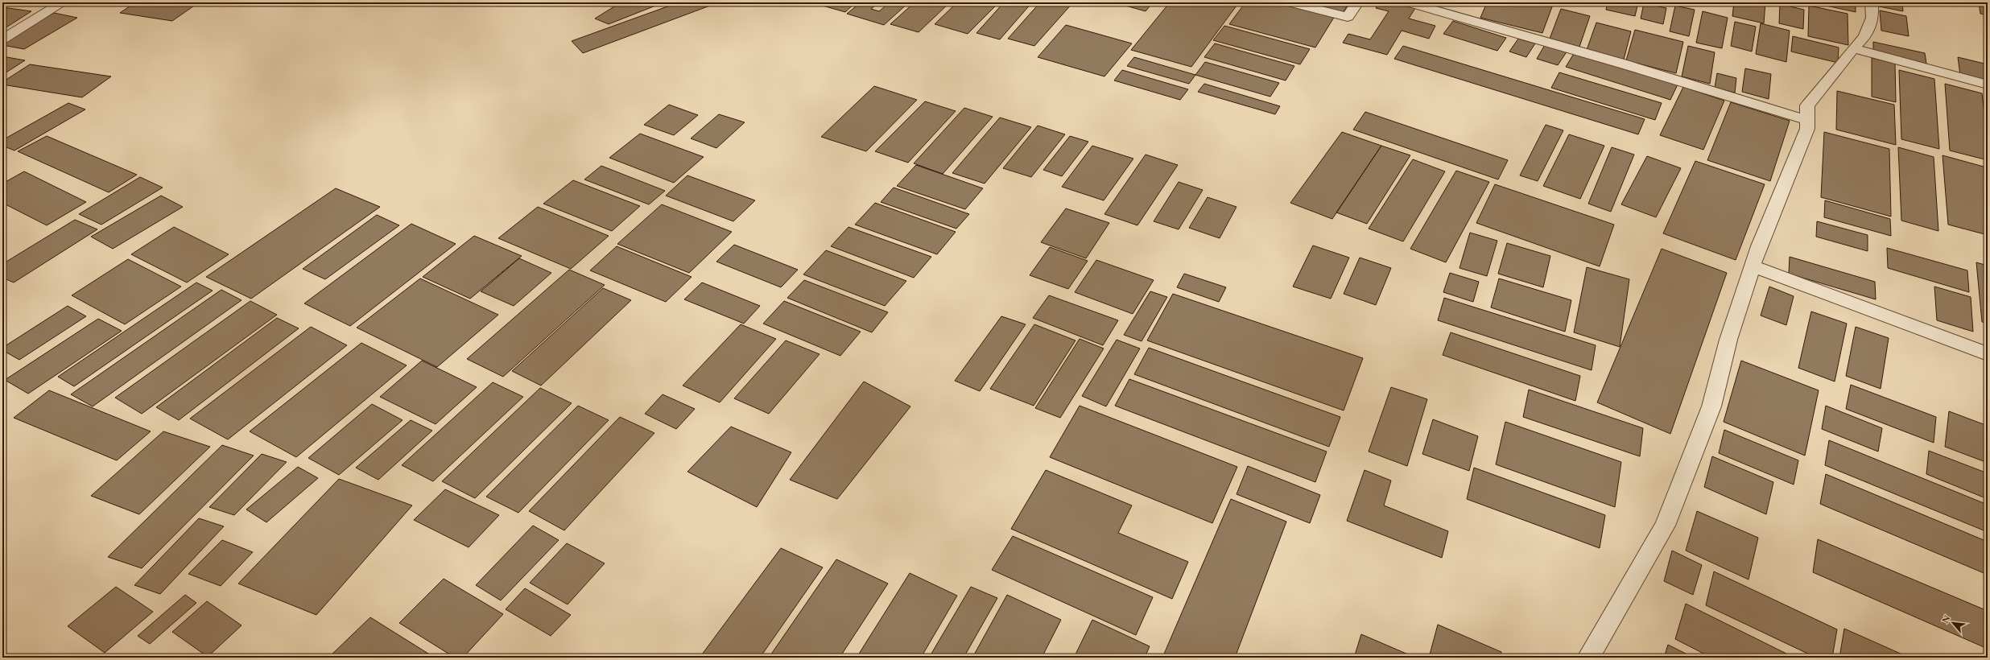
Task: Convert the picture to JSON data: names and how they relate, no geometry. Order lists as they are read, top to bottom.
{
  "north": "top left"
}
